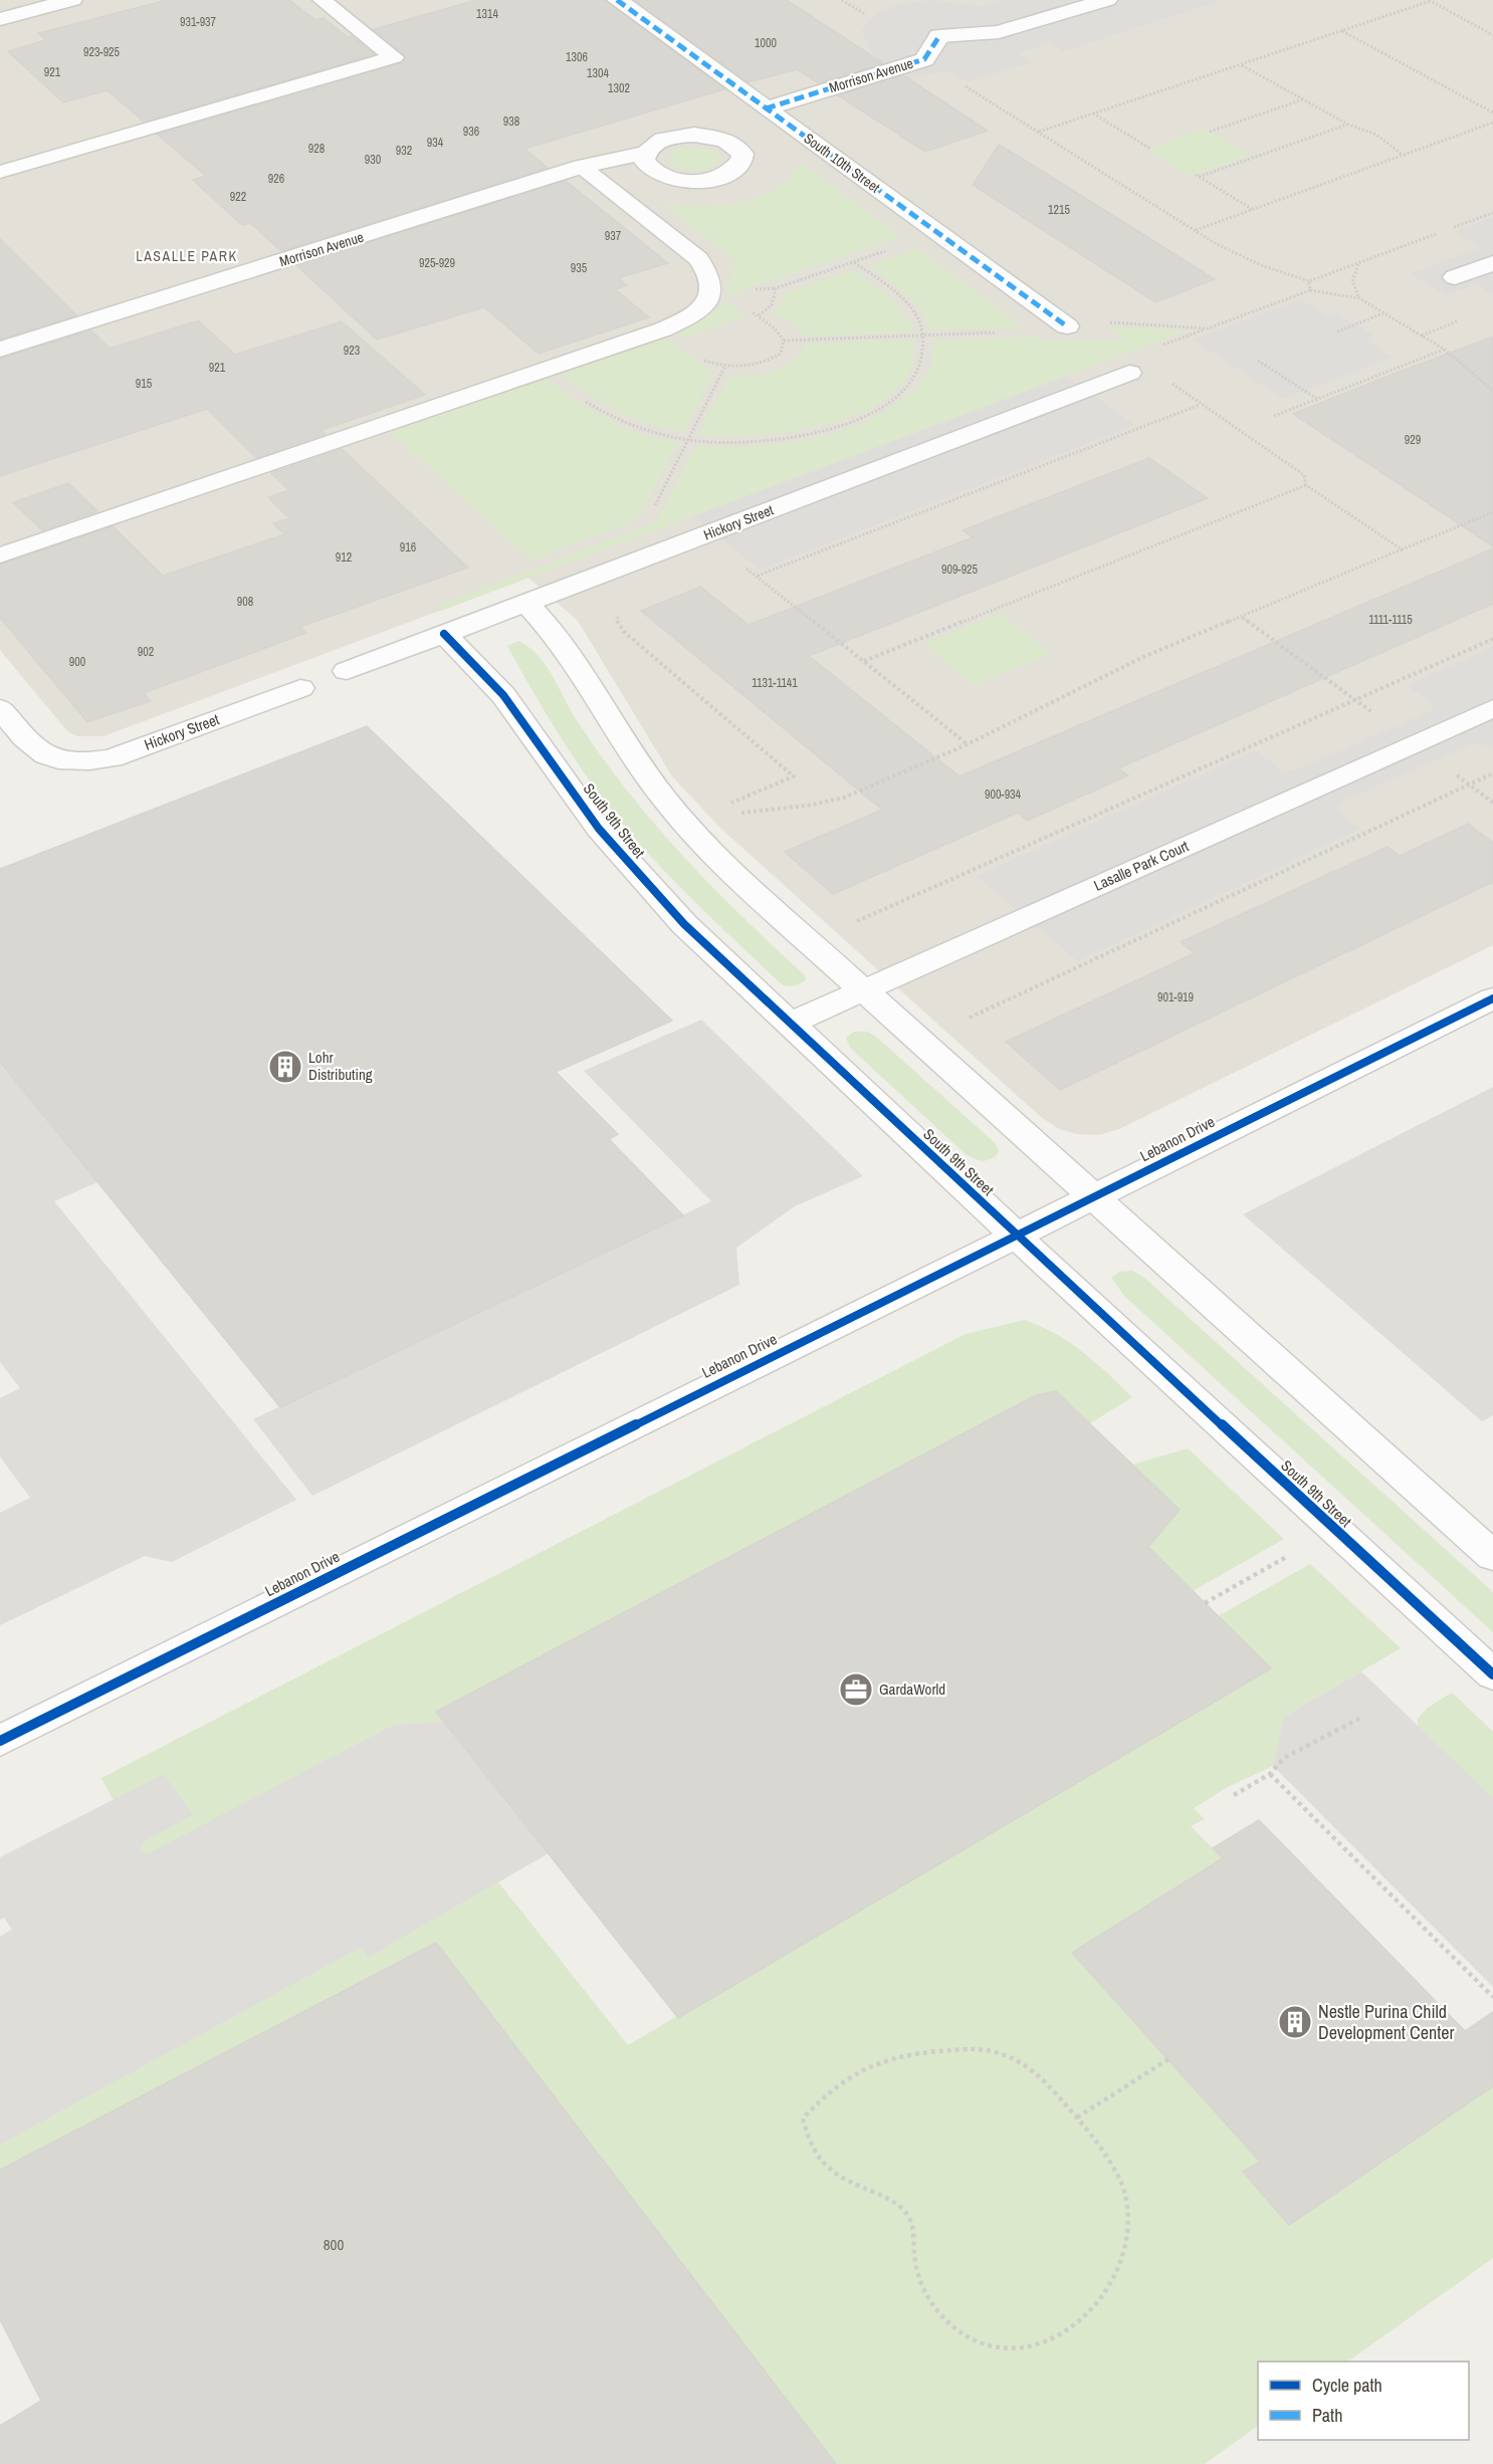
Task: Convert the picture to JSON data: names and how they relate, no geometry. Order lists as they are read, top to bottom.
{
  "streets": {
    "street": [
      "Morrison Avenue",
      "South 10th Street",
      "Hickory Street",
      "South 9th Street",
      "Lasalle Park Court",
      "Lebanon Drive"
    ]
  },
  "crossings": [
    ["Morrison Avenue", "South 10th Street"],
    ["Hickory Street", "South 9th Street"],
    ["South 9th Street", "Lasalle Park Court"],
    ["South 9th Street", "Lebanon Drive"]
  ],
  "districts": ["LASALLE PARK"],
  "places": {
    "building": ["Lohr Distributing", "Nestle Purina Child Development Center"],
    "office": ["GardaWorld"]
  },
  "house_numbers": [
    "1314",
    "931-937",
    "1000",
    "923-925",
    "1306",
    "921",
    "1304",
    "1302",
    "938",
    "936",
    "934",
    "928",
    "932",
    "930",
    "926",
    "922",
    "1215",
    "937",
    "925-929",
    "935",
    "923",
    "921",
    "915",
    "929",
    "916",
    "912",
    "909-925",
    "908",
    "1111-1115",
    "902",
    "900",
    "1131-1141",
    "900-934",
    "901-919",
    "800"
  ],
  "legend": ["Cycle path", "Path"]
}
